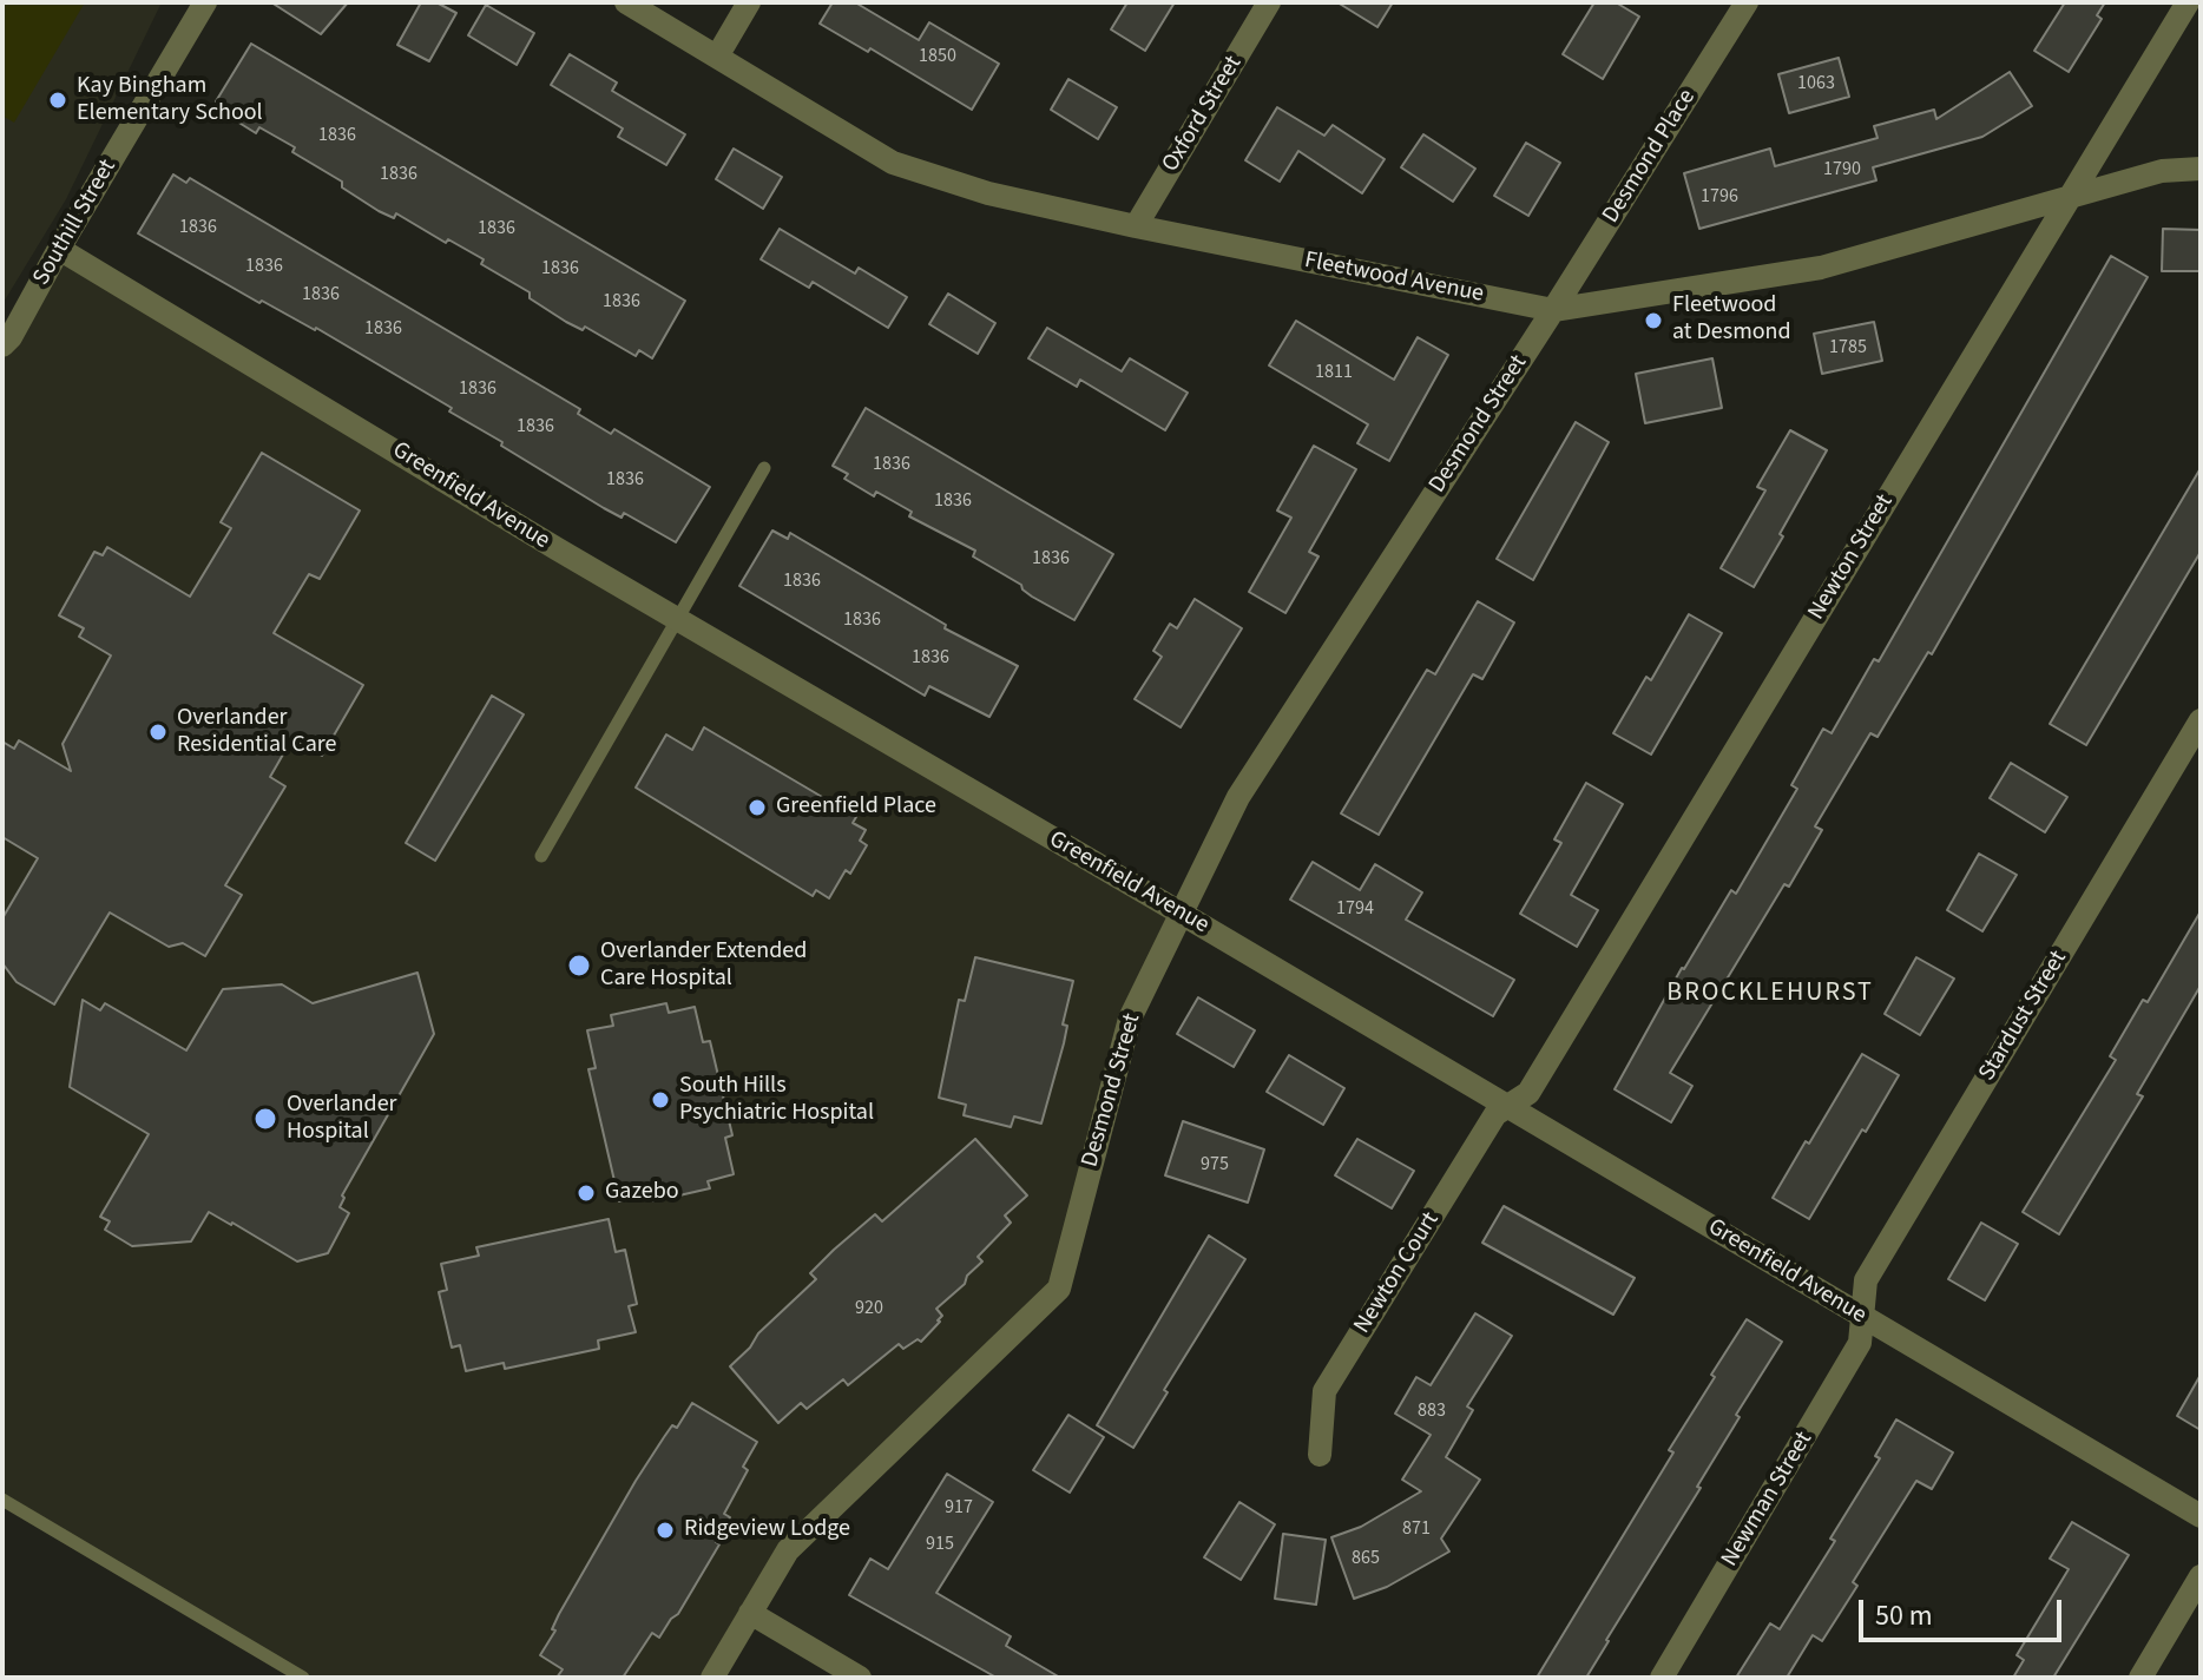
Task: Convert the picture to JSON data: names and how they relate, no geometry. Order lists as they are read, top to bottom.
{
  "streets": {
    "street": [
      "Oxford Street",
      "Desmond Place",
      "Southill Street",
      "Fleetwood Avenue",
      "Desmond Street",
      "Greenfield Avenue",
      "Newton Street",
      "Stardust Street",
      "Newton Court",
      "Newman Street"
    ]
  },
  "crossings": [
    ["Oxford Street", "Fleetwood Avenue"],
    ["Desmond Place", "Fleetwood Avenue"],
    ["Desmond Place", "Desmond Street"],
    ["Southill Street", "Greenfield Avenue"],
    ["Fleetwood Avenue", "Desmond Street"],
    ["Fleetwood Avenue", "Newton Street"],
    ["Desmond Street", "Greenfield Avenue"],
    ["Greenfield Avenue", "Newton Street"],
    ["Greenfield Avenue", "Stardust Street"],
    ["Greenfield Avenue", "Newton Court"],
    ["Greenfield Avenue", "Newman Street"],
    ["Newton Street", "Newton Court"],
    ["Stardust Street", "Newman Street"]
  ],
  "districts": ["BROCKLEHURST"],
  "places": [
    "Kay Bingham Elementary School",
    "Fleetwood at Desmond",
    "Overlander Residential Care",
    "Greenfield Place",
    "Overlander Extended Care Hospital",
    "South Hills Psychiatric Hospital",
    "Overlander Hospital",
    "Gazebo",
    "Ridgeview Lodge"
  ],
  "house_numbers": [
    "1850",
    "1063",
    "1836",
    "1790",
    "1836",
    "1796",
    "1836",
    "1836",
    "1836",
    "1836",
    "1836",
    "1836",
    "1836",
    "1785",
    "1811",
    "1836",
    "1836",
    "1836",
    "1836",
    "1836",
    "1836",
    "1836",
    "1836",
    "1836",
    "1794",
    "975",
    "920",
    "883",
    "917",
    "871",
    "915",
    "865"
  ],
  "scale_bar": "50 m"
}
